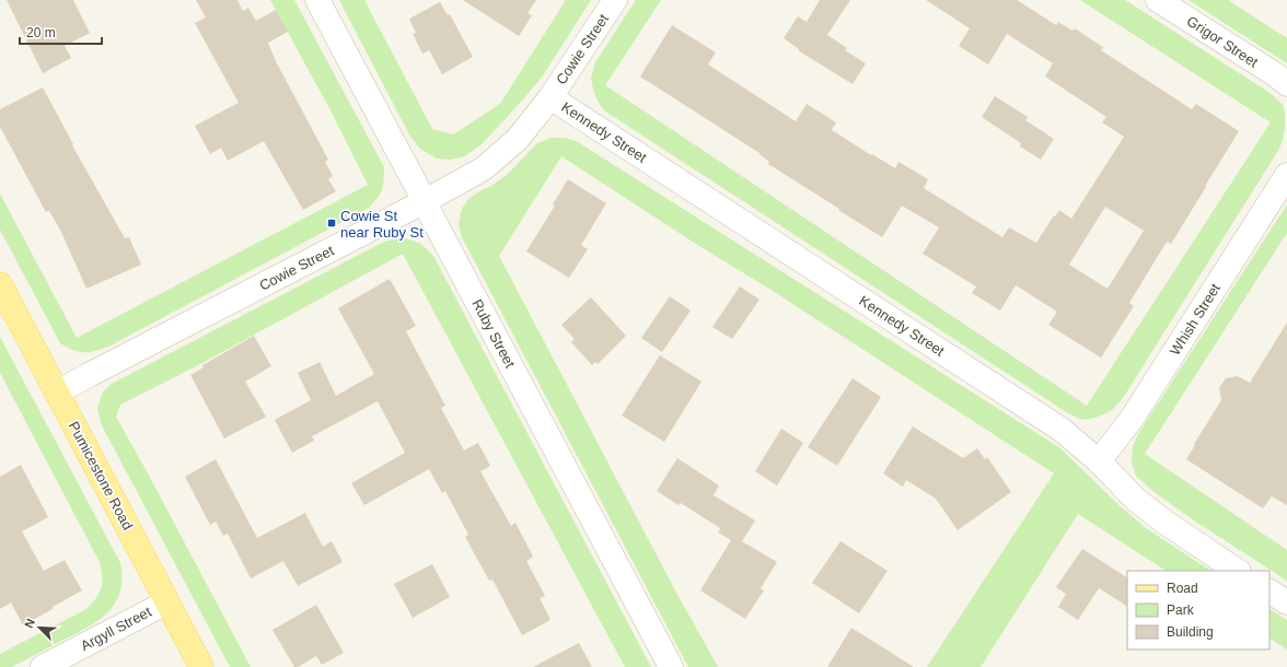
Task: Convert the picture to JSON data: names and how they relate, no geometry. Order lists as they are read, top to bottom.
{
  "streets": {
    "main road": ["Pumicestone Road"],
    "street": [
      "Grigor Street",
      "Cowie Street",
      "Kennedy Street",
      "Whish Street",
      "Ruby Street",
      "Argyll Street"
    ]
  },
  "crossings": [
    ["Cowie Street", "Kennedy Street"],
    ["Cowie Street", "Ruby Street"],
    ["Cowie Street", "Pumicestone Road"],
    ["Kennedy Street", "Whish Street"],
    ["Pumicestone Road", "Argyll Street"]
  ],
  "places": {
    "transit": ["Cowie St near Ruby St"]
  },
  "legend": ["Road", "Park", "Building"],
  "scale_bar": "20 m",
  "north": "top left"
}
